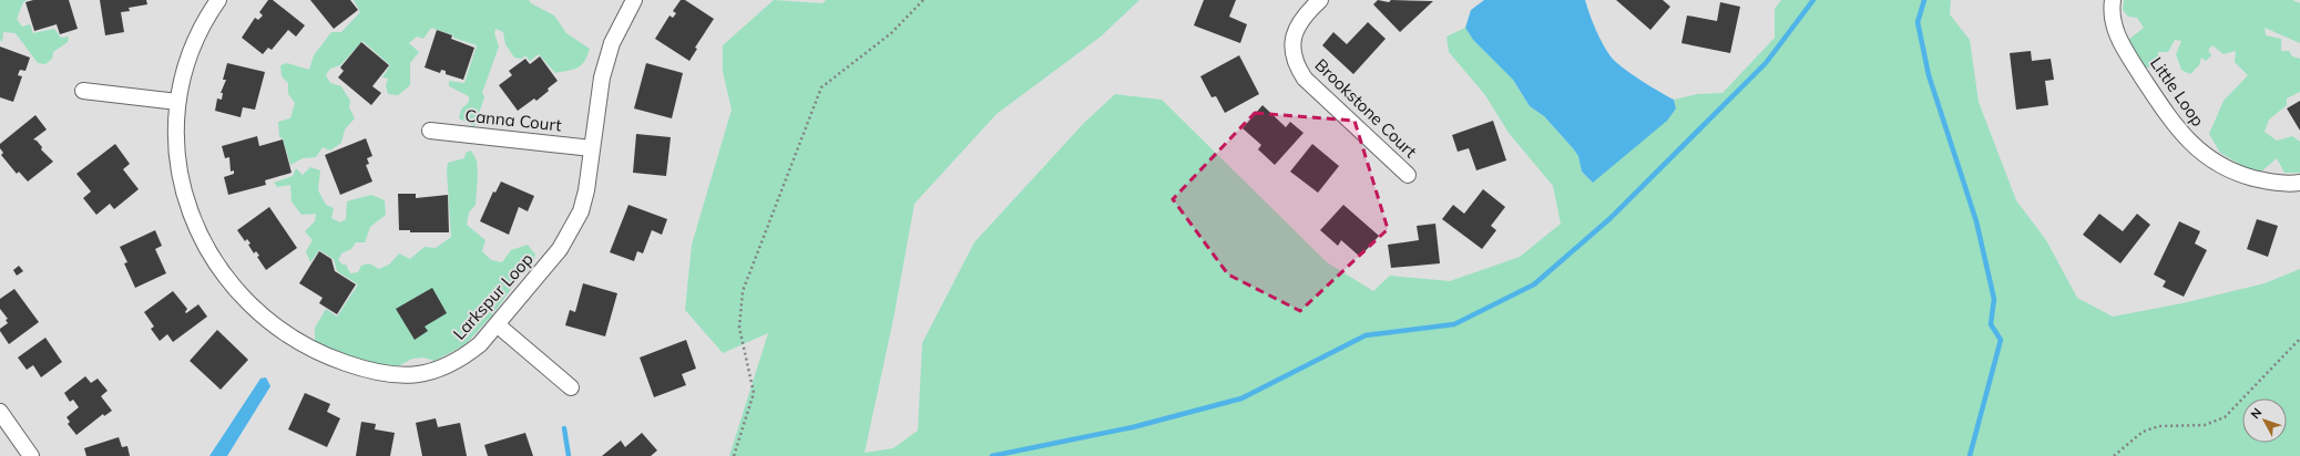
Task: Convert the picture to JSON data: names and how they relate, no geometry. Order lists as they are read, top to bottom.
{
  "streets": {
    "street": [
      "Little Loop",
      "Brookstone Court",
      "Canna Court",
      "Larkspur Loop"
    ]
  },
  "crossings": [
    ["Canna Court", "Larkspur Loop"]
  ],
  "north": "top left"
}
